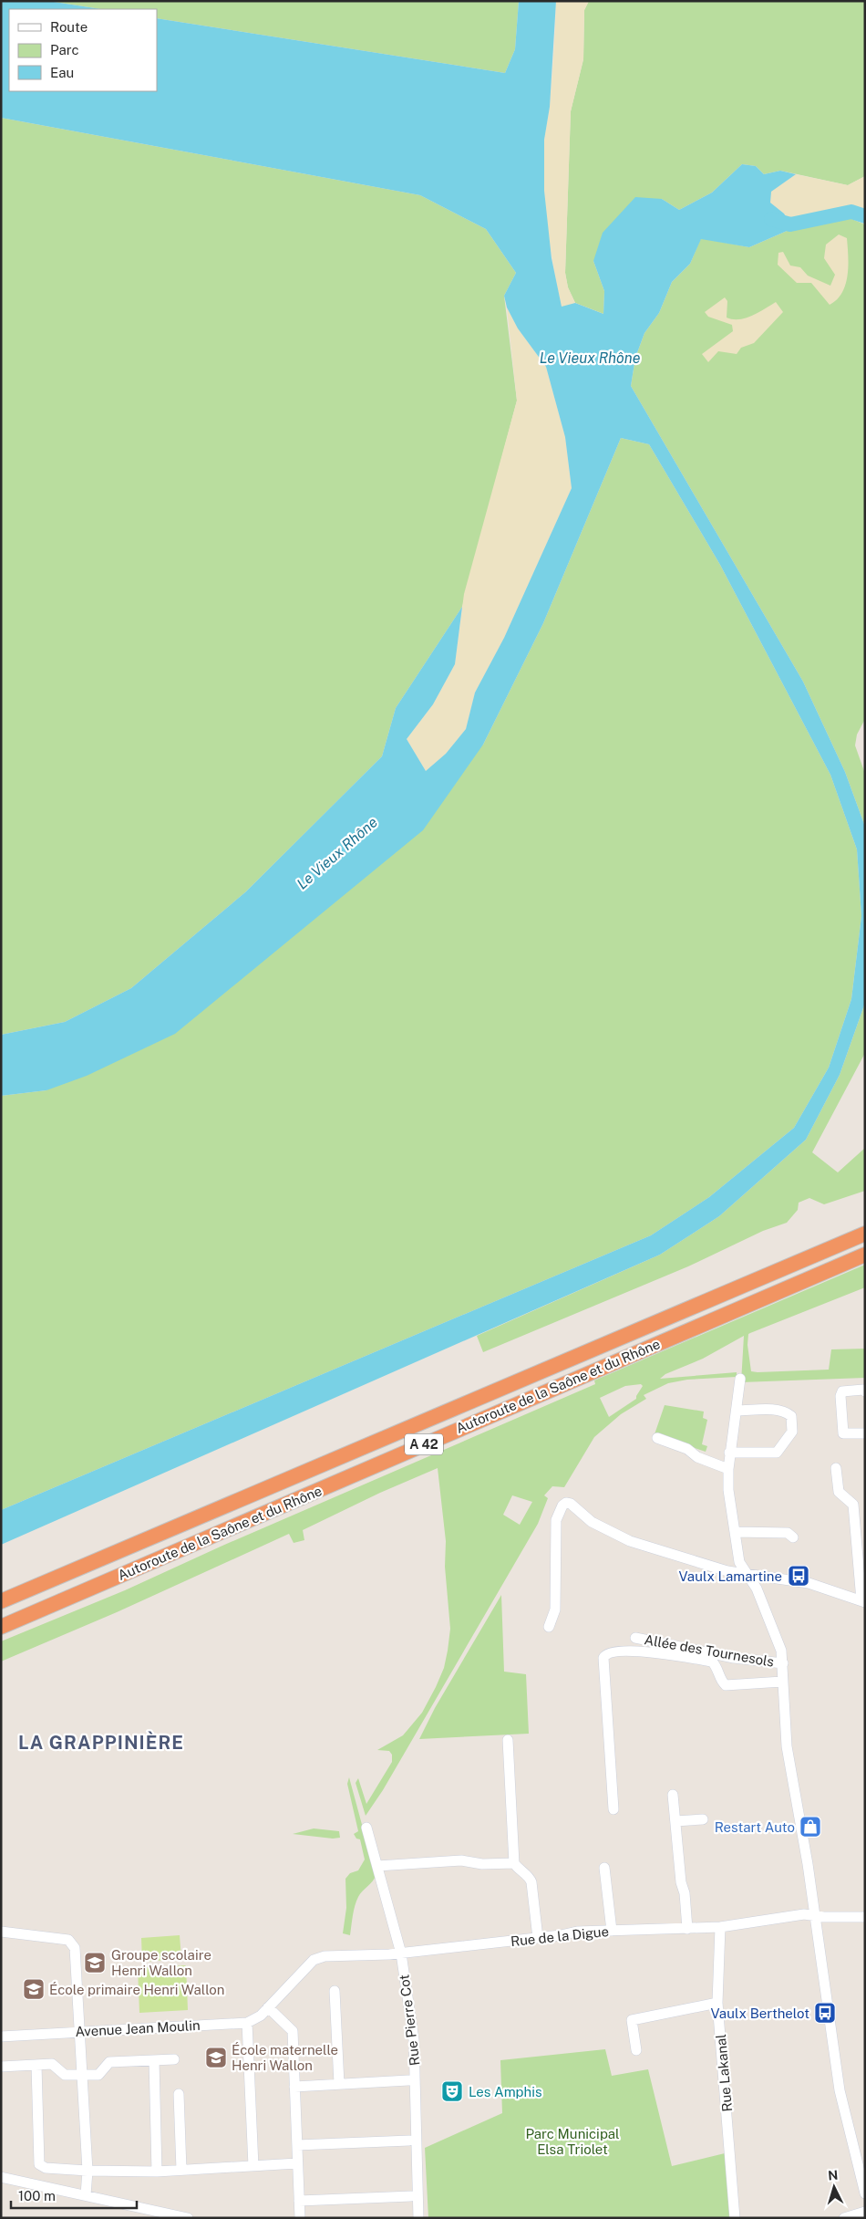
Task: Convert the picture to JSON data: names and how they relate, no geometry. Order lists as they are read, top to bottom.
{
  "streets": {
    "highway": ["Autoroute de la Saône et du Rhône", "A 42"],
    "street": [
      "Allée des Tournesols",
      "Rue de la Digue",
      "Rue Pierre Cot",
      "Avenue Jean Moulin",
      "Rue Lakanal"
    ]
  },
  "crossings": [
    ["Rue de la Digue", "Rue Pierre Cot"],
    ["Rue de la Digue", "Rue Lakanal"]
  ],
  "districts": ["LA GRAPPINIÈRE"],
  "water": ["Le Vieux Rhône"],
  "parks": ["Parc Municipal Elsa Triolet"],
  "places": {
    "bus stop": ["Vaulx Lamartine", "Vaulx Berthelot"],
    "shop": ["Restart Auto"],
    "school or university": ["Groupe scolaire Henri Wallon", "École primaire Henri Wallon", "École maternelle Henri Wallon"],
    "theatre": ["Les Amphis"]
  },
  "legend": ["Route", "Parc", "Eau"],
  "scale_bar": "100 m",
  "north": "top"
}
